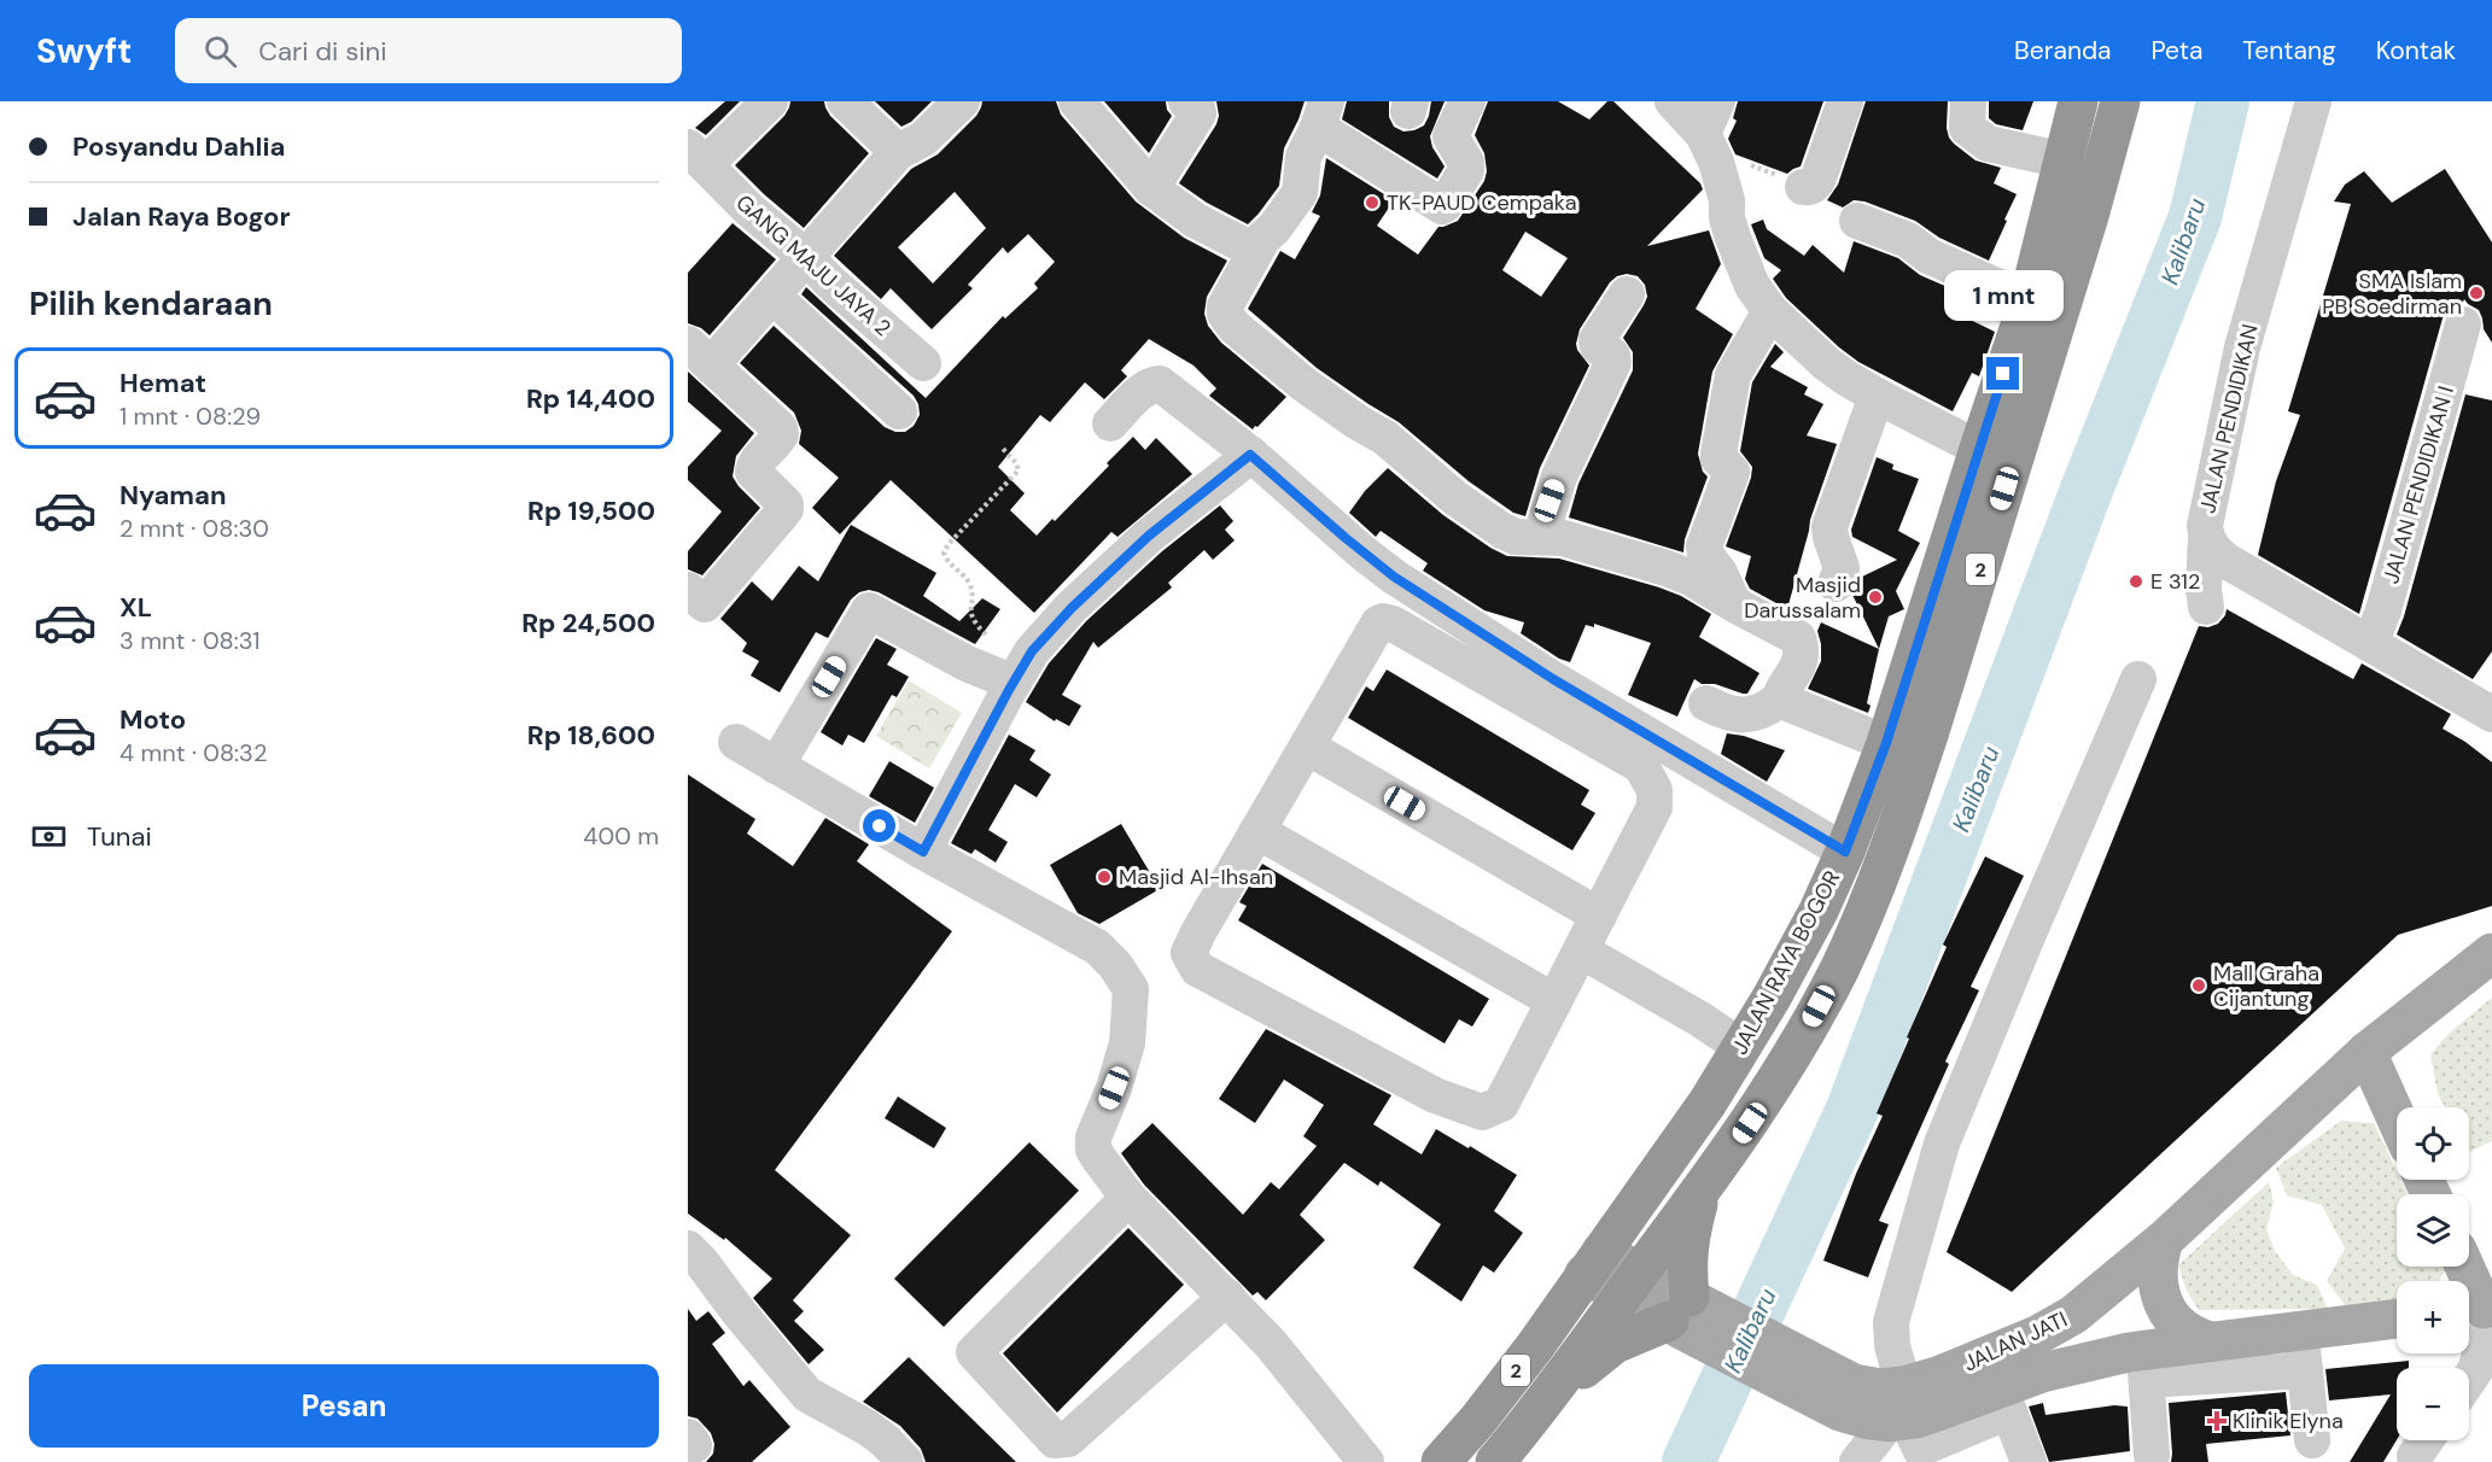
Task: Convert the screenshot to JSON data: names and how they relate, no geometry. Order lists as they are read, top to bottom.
{
  "streets": {
    "highway": ["2", "JALAN RAYA BOGOR"],
    "main road": ["JALAN JATI"],
    "street": ["GANG MAJU JAYA 2", "JALAN PENDIDIKAN", "JALAN PENDIDIKAN I"]
  },
  "crossings": [
    ["JALAN PENDIDIKAN", "JALAN PENDIDIKAN I"],
    ["JALAN RAYA BOGOR", "JALAN JATI"]
  ],
  "water": ["Kalibaru"],
  "places": {
    "other": [
      "TK-PAUD Cempaka",
      "SMA Islam PB Soedirman",
      "E 312",
      "Masjid Darussalam",
      "Masjid Al-Ihsan",
      "Mall Graha Cijantung"
    ],
    "health": ["Klinik Elyna"]
  },
  "page": {
    "header": "Swyft",
    "search": "Cari di sini",
    "nav": [
      "Beranda",
      "Peta",
      "Tentang",
      "Kontak"
    ],
    "banner": ["Posyandu Dahlia", "Jalan Raya Bogor"],
    "heading": "Pilih kendaraan",
    "bubble": "1 mnt",
    "list": [
      {
        "name": "Hemat",
        "note": "1 mnt · 08:29",
        "value": "Rp 14,400"
      },
      {
        "name": "Nyaman",
        "note": "2 mnt · 08:30",
        "value": "Rp 19,500"
      },
      {
        "name": "XL",
        "note": "3 mnt · 08:31",
        "value": "Rp 24,500"
      },
      {
        "name": "Moto",
        "note": "4 mnt · 08:32",
        "value": "Rp 18,600"
      }
    ],
    "pay": ["Tunai", "400 m"],
    "map_buttons": ["+", "−"],
    "buttons": "Pesan"
  }
}
